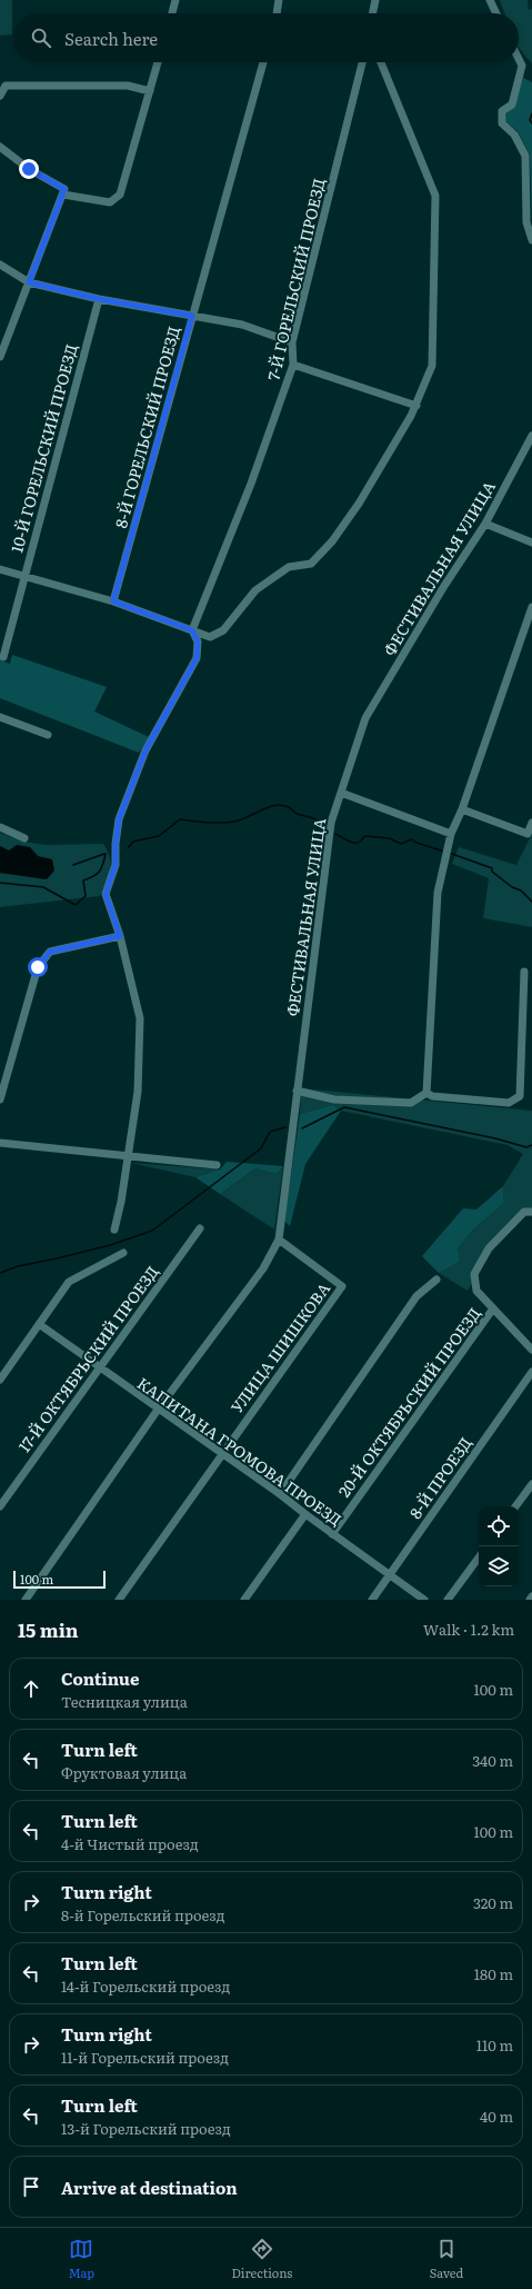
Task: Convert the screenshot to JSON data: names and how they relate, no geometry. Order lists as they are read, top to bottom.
{
  "streets": {
    "street": [
      "7-Й ГОРЕЛЬСКИЙ ПРОЕЗД",
      "8-Й ГОРЕЛЬСКИЙ ПРОЕЗД",
      "10-Й ГОРЕЛЬСКИЙ ПРОЕЗД",
      "ФЕСТИВАЛЬНАЯ УЛИЦА",
      "УЛИЦА ШИШКОВА",
      "17-Й ОКТЯБРЬСКИЙ ПРОЕЗД",
      "20-Й ОКТЯБРЬСКИЙ ПРОЕЗД",
      "КАПИТАНА ГРОМОВА ПРОЕЗД",
      "8-Й ПРОЕЗД"
    ]
  },
  "crossings": [
    ["ФЕСТИВАЛЬНАЯ УЛИЦА", "УЛИЦА ШИШКОВА"],
    ["УЛИЦА ШИШКОВА", "КАПИТАНА ГРОМОВА ПРОЕЗД"],
    ["17-Й ОКТЯБРЬСКИЙ ПРОЕЗД", "КАПИТАНА ГРОМОВА ПРОЕЗД"],
    ["20-Й ОКТЯБРЬСКИЙ ПРОЕЗД", "КАПИТАНА ГРОМОВА ПРОЕЗД"],
    ["КАПИТАНА ГРОМОВА ПРОЕЗД", "8-Й ПРОЕЗД"]
  ],
  "scale_bar": "100 m",
  "page": {
    "search": "Search here",
    "scale": "100 m",
    "heading": ["15 min", "Walk · 1.2 km"],
    "list": [
      ["Continue", "Тесницкая улица", "100 m"],
      ["Turn left", "Фруктовая улица", "340 m"],
      ["Turn left", "4-й Чистый проезд", "100 m"],
      ["Turn right", "8-й Горельский проезд", "320 m"],
      ["Turn left", "14-й Горельский проезд", "180 m"],
      ["Turn right", "11-й Горельский проезд", "110 m"],
      ["Turn left", "13-й Горельский проезд", "40 m"],
      "Arrive at destination"
    ],
    "nav": ["Map", "Directions", "Saved"]
  }
}
